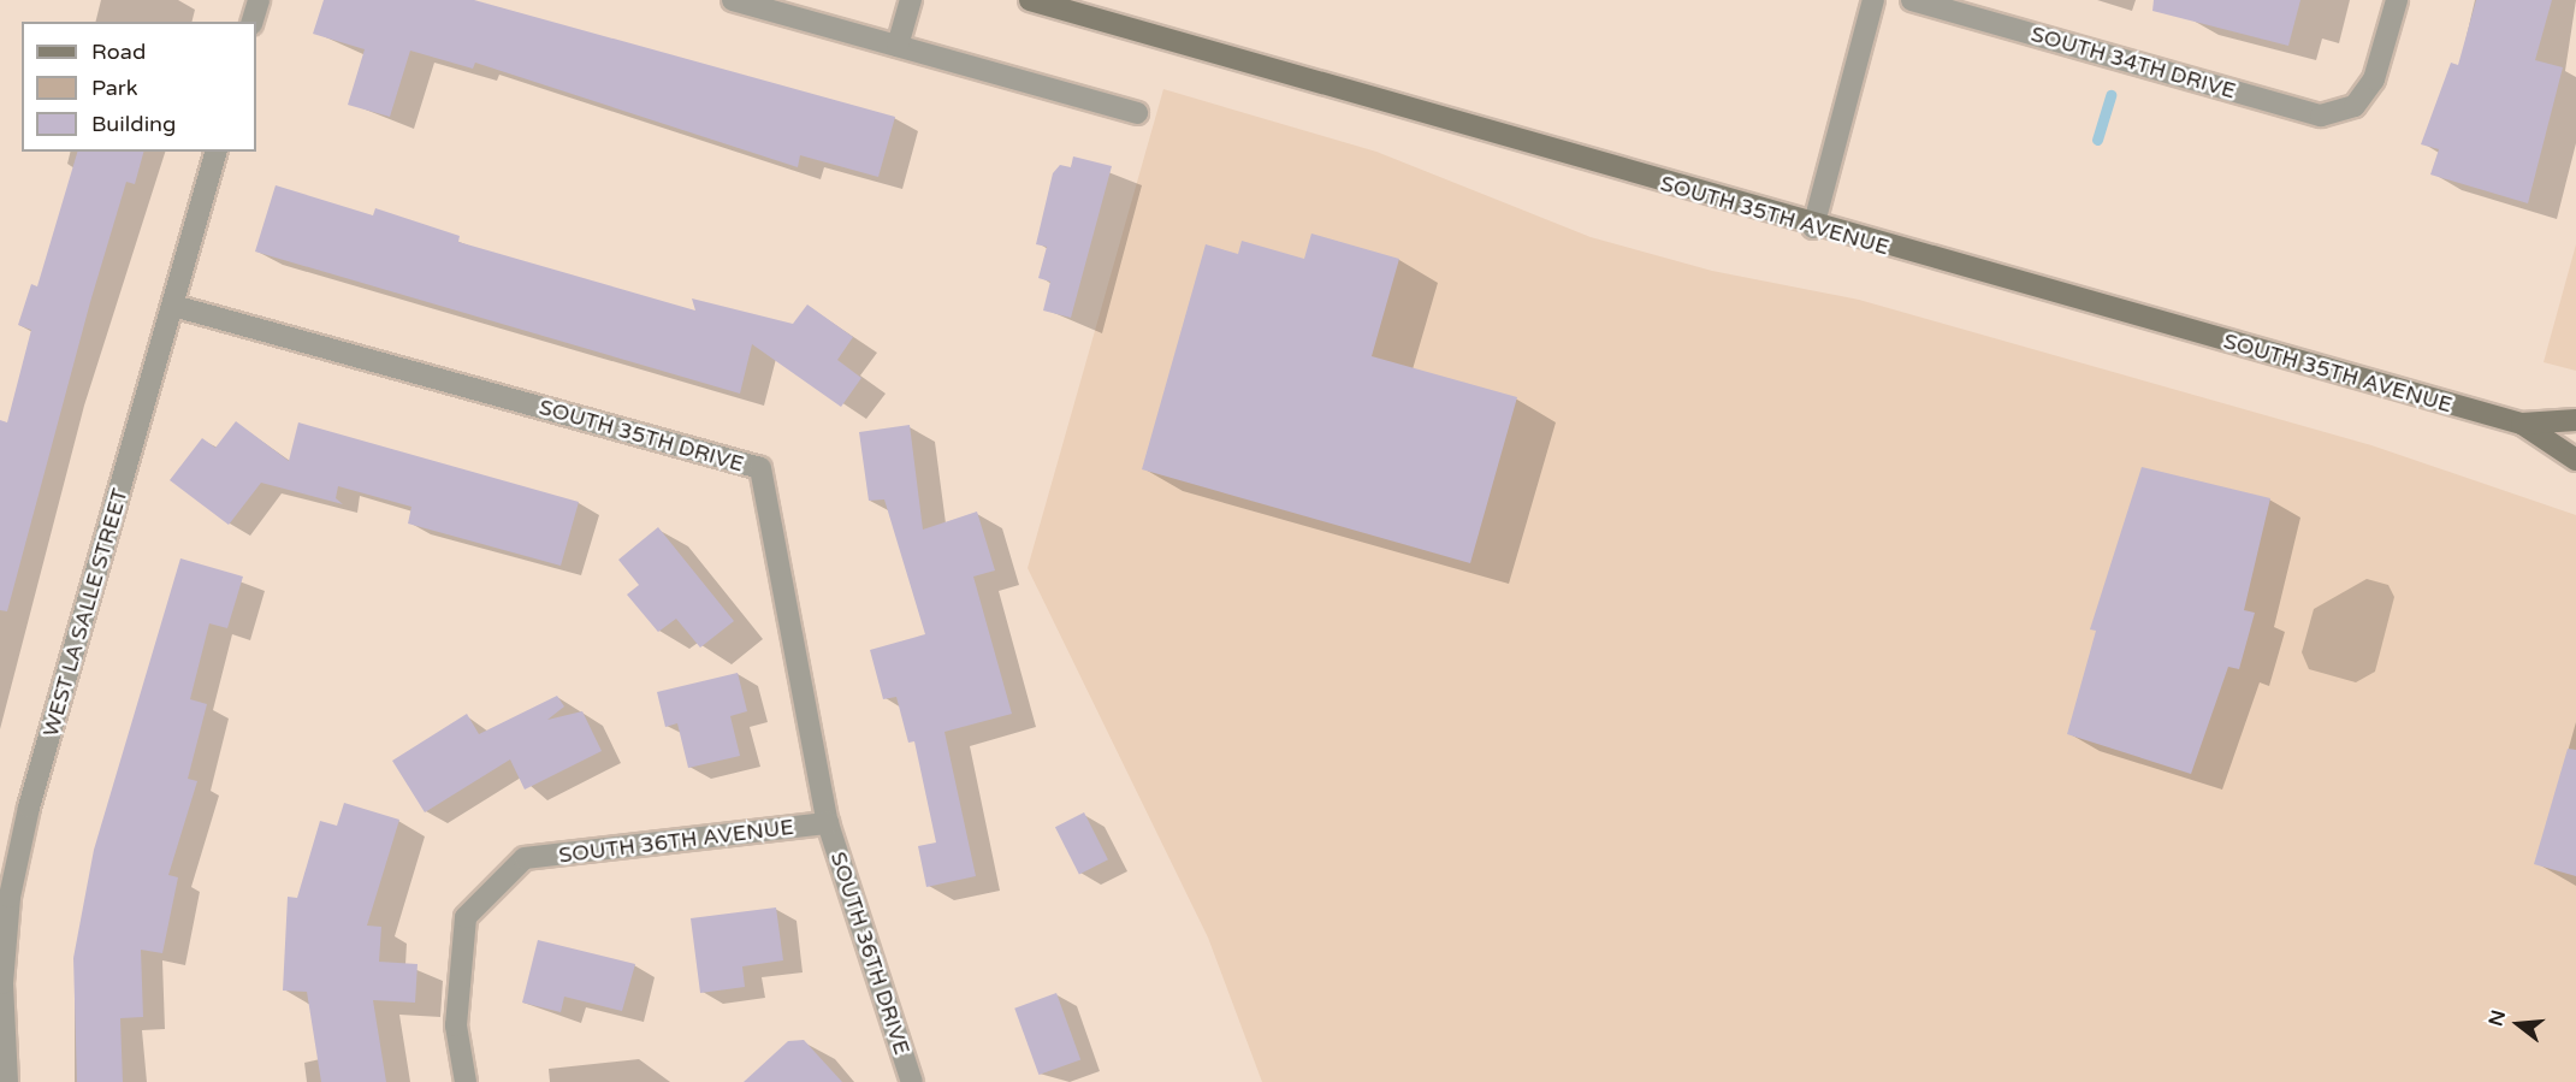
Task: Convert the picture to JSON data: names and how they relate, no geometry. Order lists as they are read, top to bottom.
{
  "streets": {
    "main road": ["SOUTH 35TH AVENUE"],
    "street": [
      "SOUTH 34TH DRIVE",
      "SOUTH 35TH DRIVE",
      "WEST LA SALLE STREET",
      "SOUTH 36TH AVENUE",
      "SOUTH 36TH DRIVE"
    ]
  },
  "crossings": [
    ["SOUTH 35TH DRIVE", "WEST LA SALLE STREET"],
    ["SOUTH 35TH DRIVE", "SOUTH 36TH AVENUE"],
    ["SOUTH 35TH DRIVE", "SOUTH 36TH DRIVE"],
    ["SOUTH 36TH AVENUE", "SOUTH 36TH DRIVE"]
  ],
  "legend": ["Road", "Park", "Building"],
  "north": "left"
}
